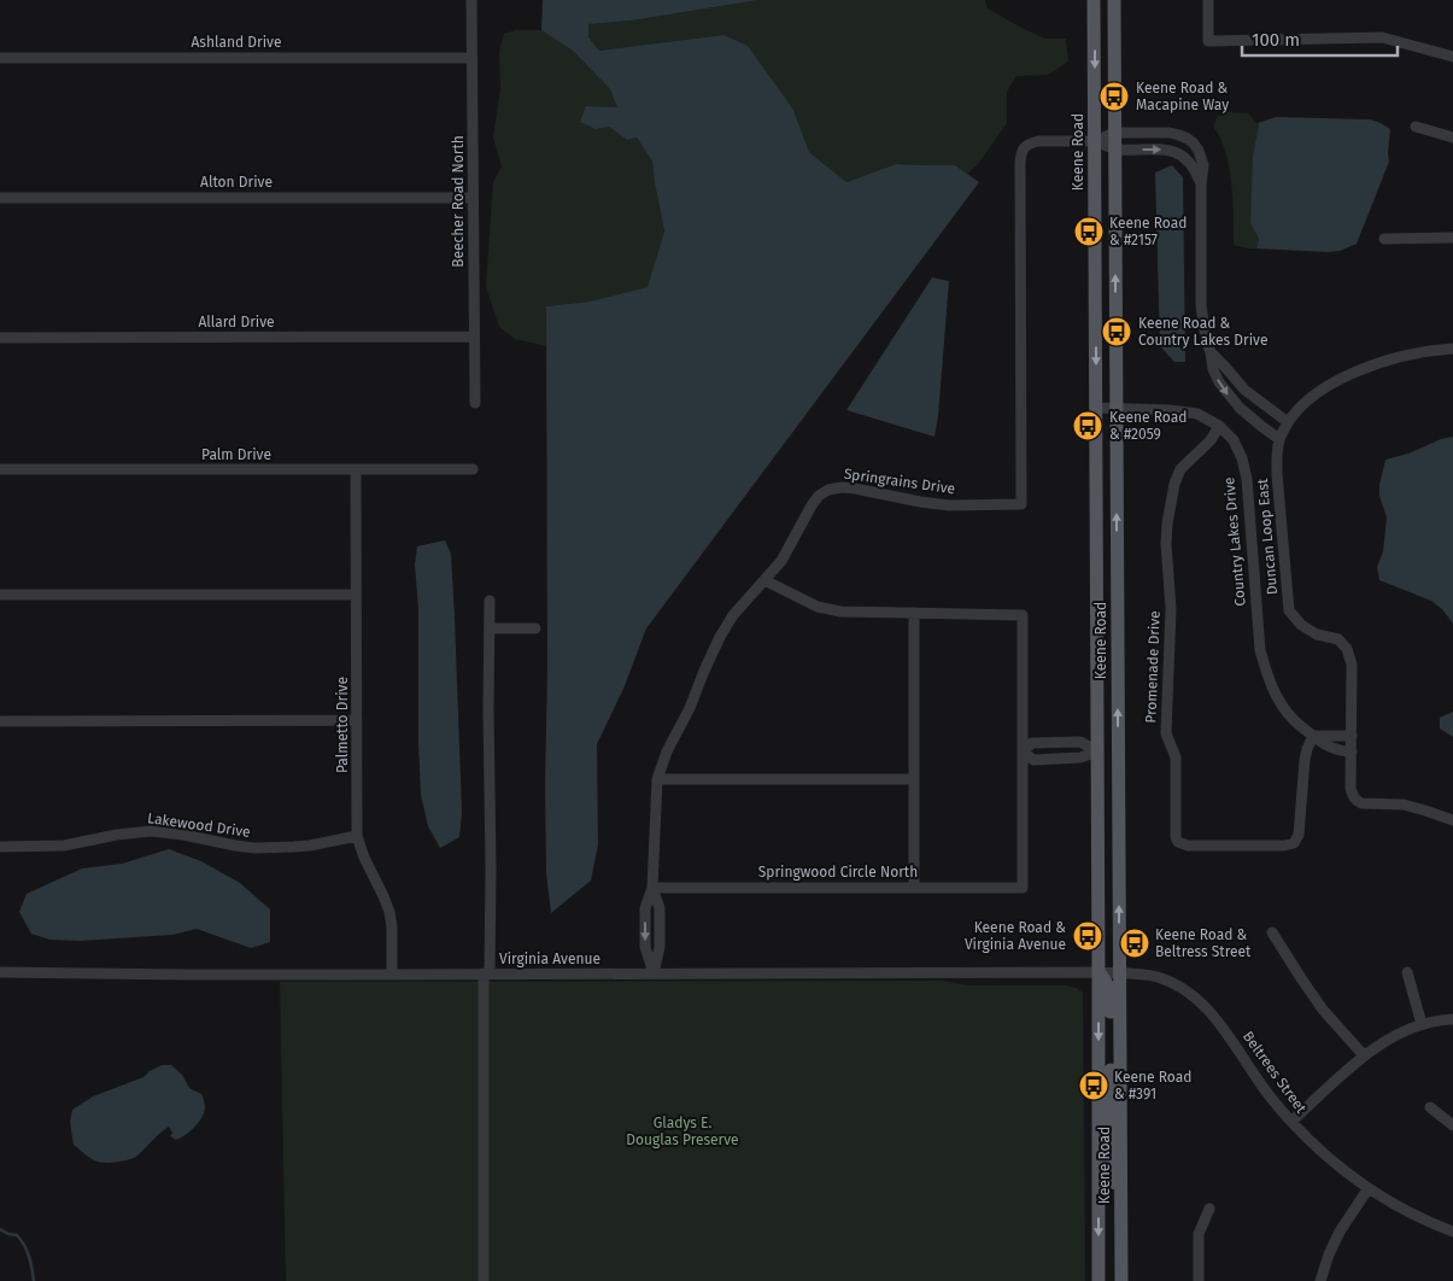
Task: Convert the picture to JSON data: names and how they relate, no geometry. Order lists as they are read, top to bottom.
{
  "streets": {
    "main road": ["Keene Road"],
    "street": [
      "Ashland Drive",
      "Alton Drive",
      "Beecher Road North",
      "Allard Drive",
      "Palm Drive",
      "Springrains Drive",
      "Duncan Loop East",
      "Country Lakes Drive",
      "Promenade Drive",
      "Palmetto Drive",
      "Lakewood Drive",
      "Springwood Circle North",
      "Virginia Avenue",
      "Beltrees Street"
    ]
  },
  "crossings": [
    ["Ashland Drive", "Beecher Road North"],
    ["Keene Road", "Springrains Drive"],
    ["Keene Road", "Country Lakes Drive"],
    ["Keene Road", "Virginia Avenue"],
    ["Keene Road", "Beltrees Street"],
    ["Alton Drive", "Beecher Road North"],
    ["Beecher Road North", "Allard Drive"],
    ["Palm Drive", "Palmetto Drive"],
    ["Springrains Drive", "Springwood Circle North"],
    ["Springrains Drive", "Virginia Avenue"],
    ["Duncan Loop East", "Country Lakes Drive"],
    ["Country Lakes Drive", "Promenade Drive"],
    ["Palmetto Drive", "Lakewood Drive"],
    ["Palmetto Drive", "Virginia Avenue"],
    ["Virginia Avenue", "Beltrees Street"]
  ],
  "parks": ["Gladys E. Douglas Preserve"],
  "places": {
    "bus stop": [
      "Keene Road & Macapine Way",
      "Keene Road & #2157",
      "Keene Road & Country Lakes Drive",
      "Keene Road & #2059",
      "Keene Road & Virginia Avenue",
      "Keene Road & Beltress Street",
      "Keene Road & #391"
    ]
  },
  "scale_bar": "100 m"
}
